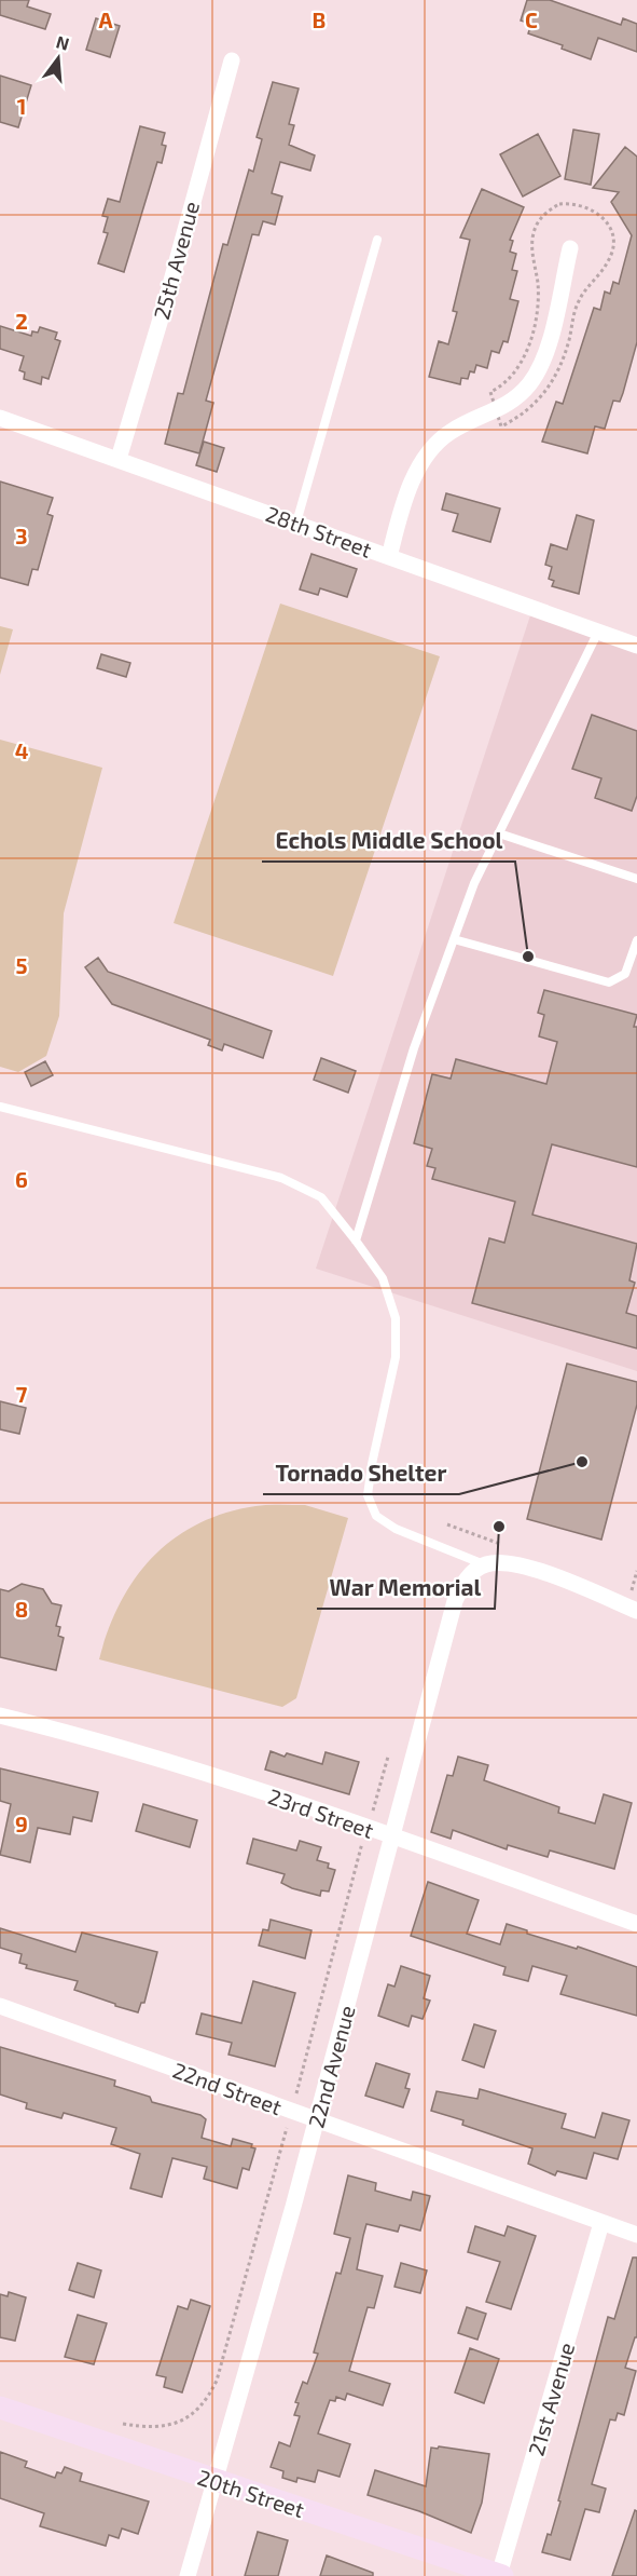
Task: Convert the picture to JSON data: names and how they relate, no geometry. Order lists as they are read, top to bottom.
{
  "streets": {
    "street": [
      "25th Avenue",
      "28th Street",
      "23rd Street",
      "22nd Avenue",
      "22nd Street",
      "21st Avenue",
      "20th Street"
    ]
  },
  "crossings": [
    ["25th Avenue", "28th Street"],
    ["23rd Street", "22nd Avenue"],
    ["22nd Avenue", "22nd Street"],
    ["22nd Avenue", "20th Street"],
    ["22nd Street", "21st Avenue"],
    ["21st Avenue", "20th Street"]
  ],
  "places": ["Echols Middle School", "Tornado Shelter", "War Memorial"],
  "north": "top",
  "grid": {
    "columns": ["A", "B", "C"],
    "rows": [
      "1",
      "2",
      "3",
      "4",
      "5",
      "6",
      "7",
      "8",
      "9"
    ]
  }
}
